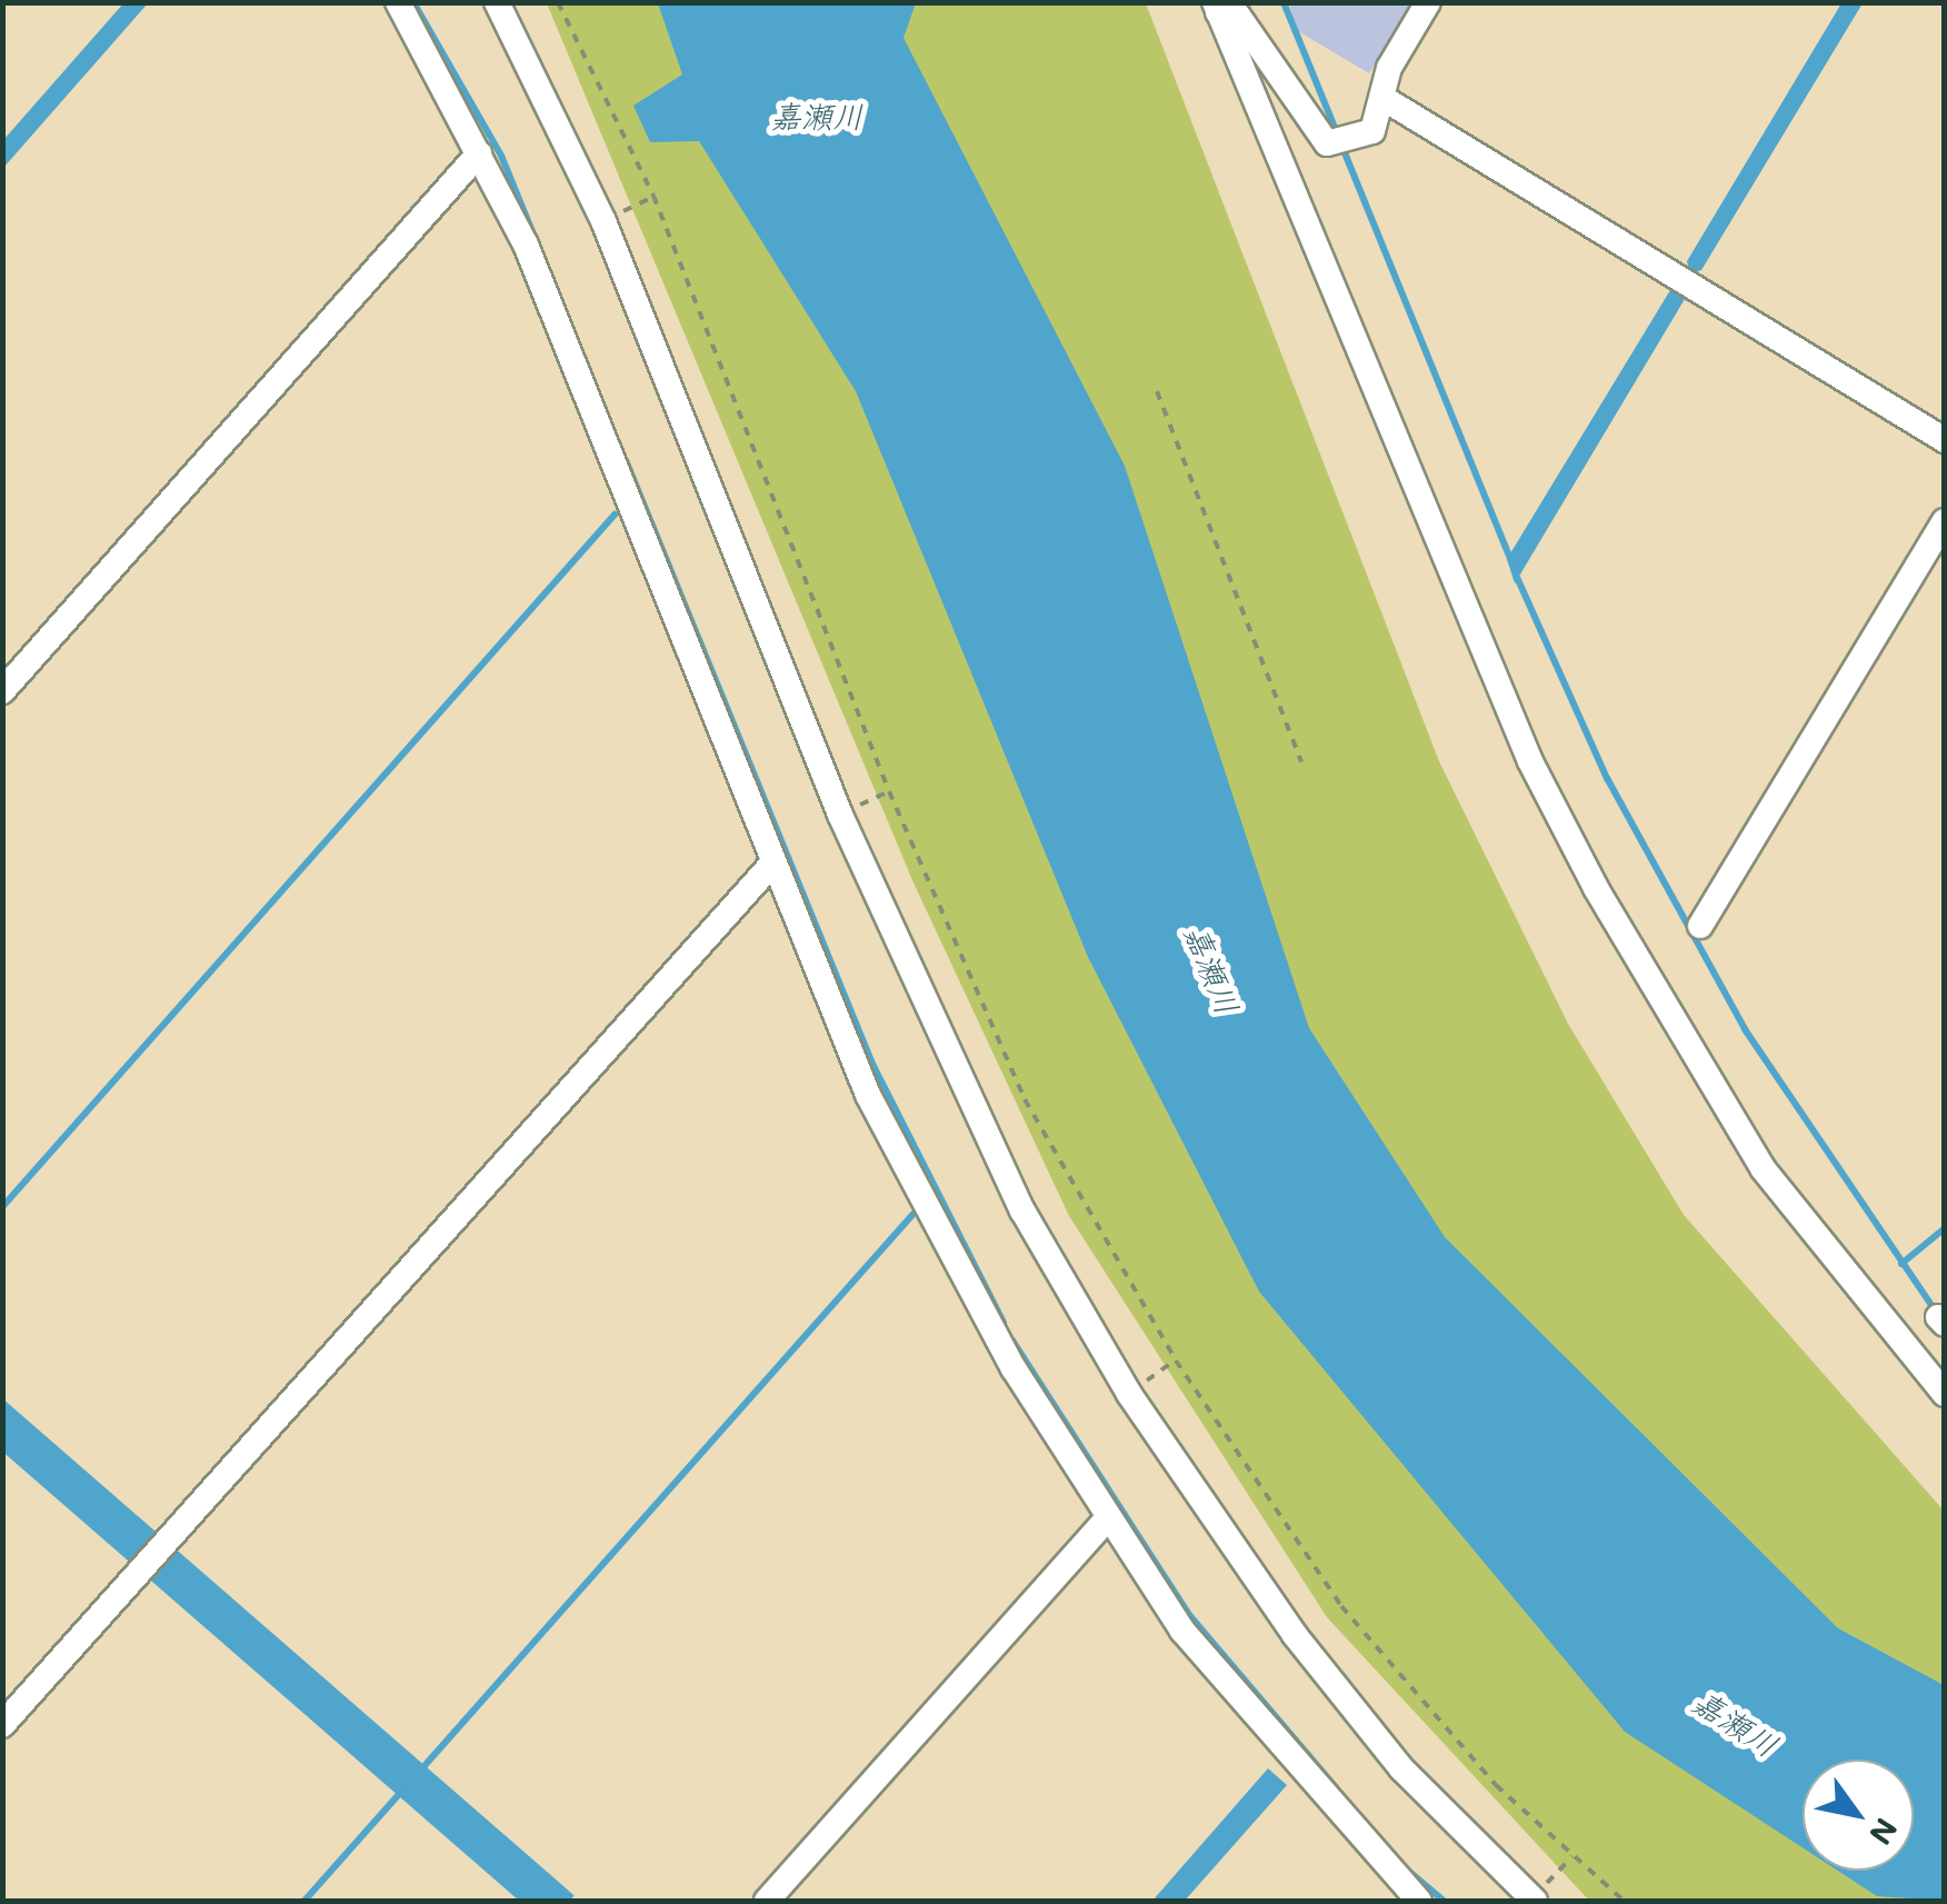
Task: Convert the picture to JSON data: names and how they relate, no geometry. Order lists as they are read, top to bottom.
{
  "water": ["嘉瀬川"],
  "north": "bottom right"
}
